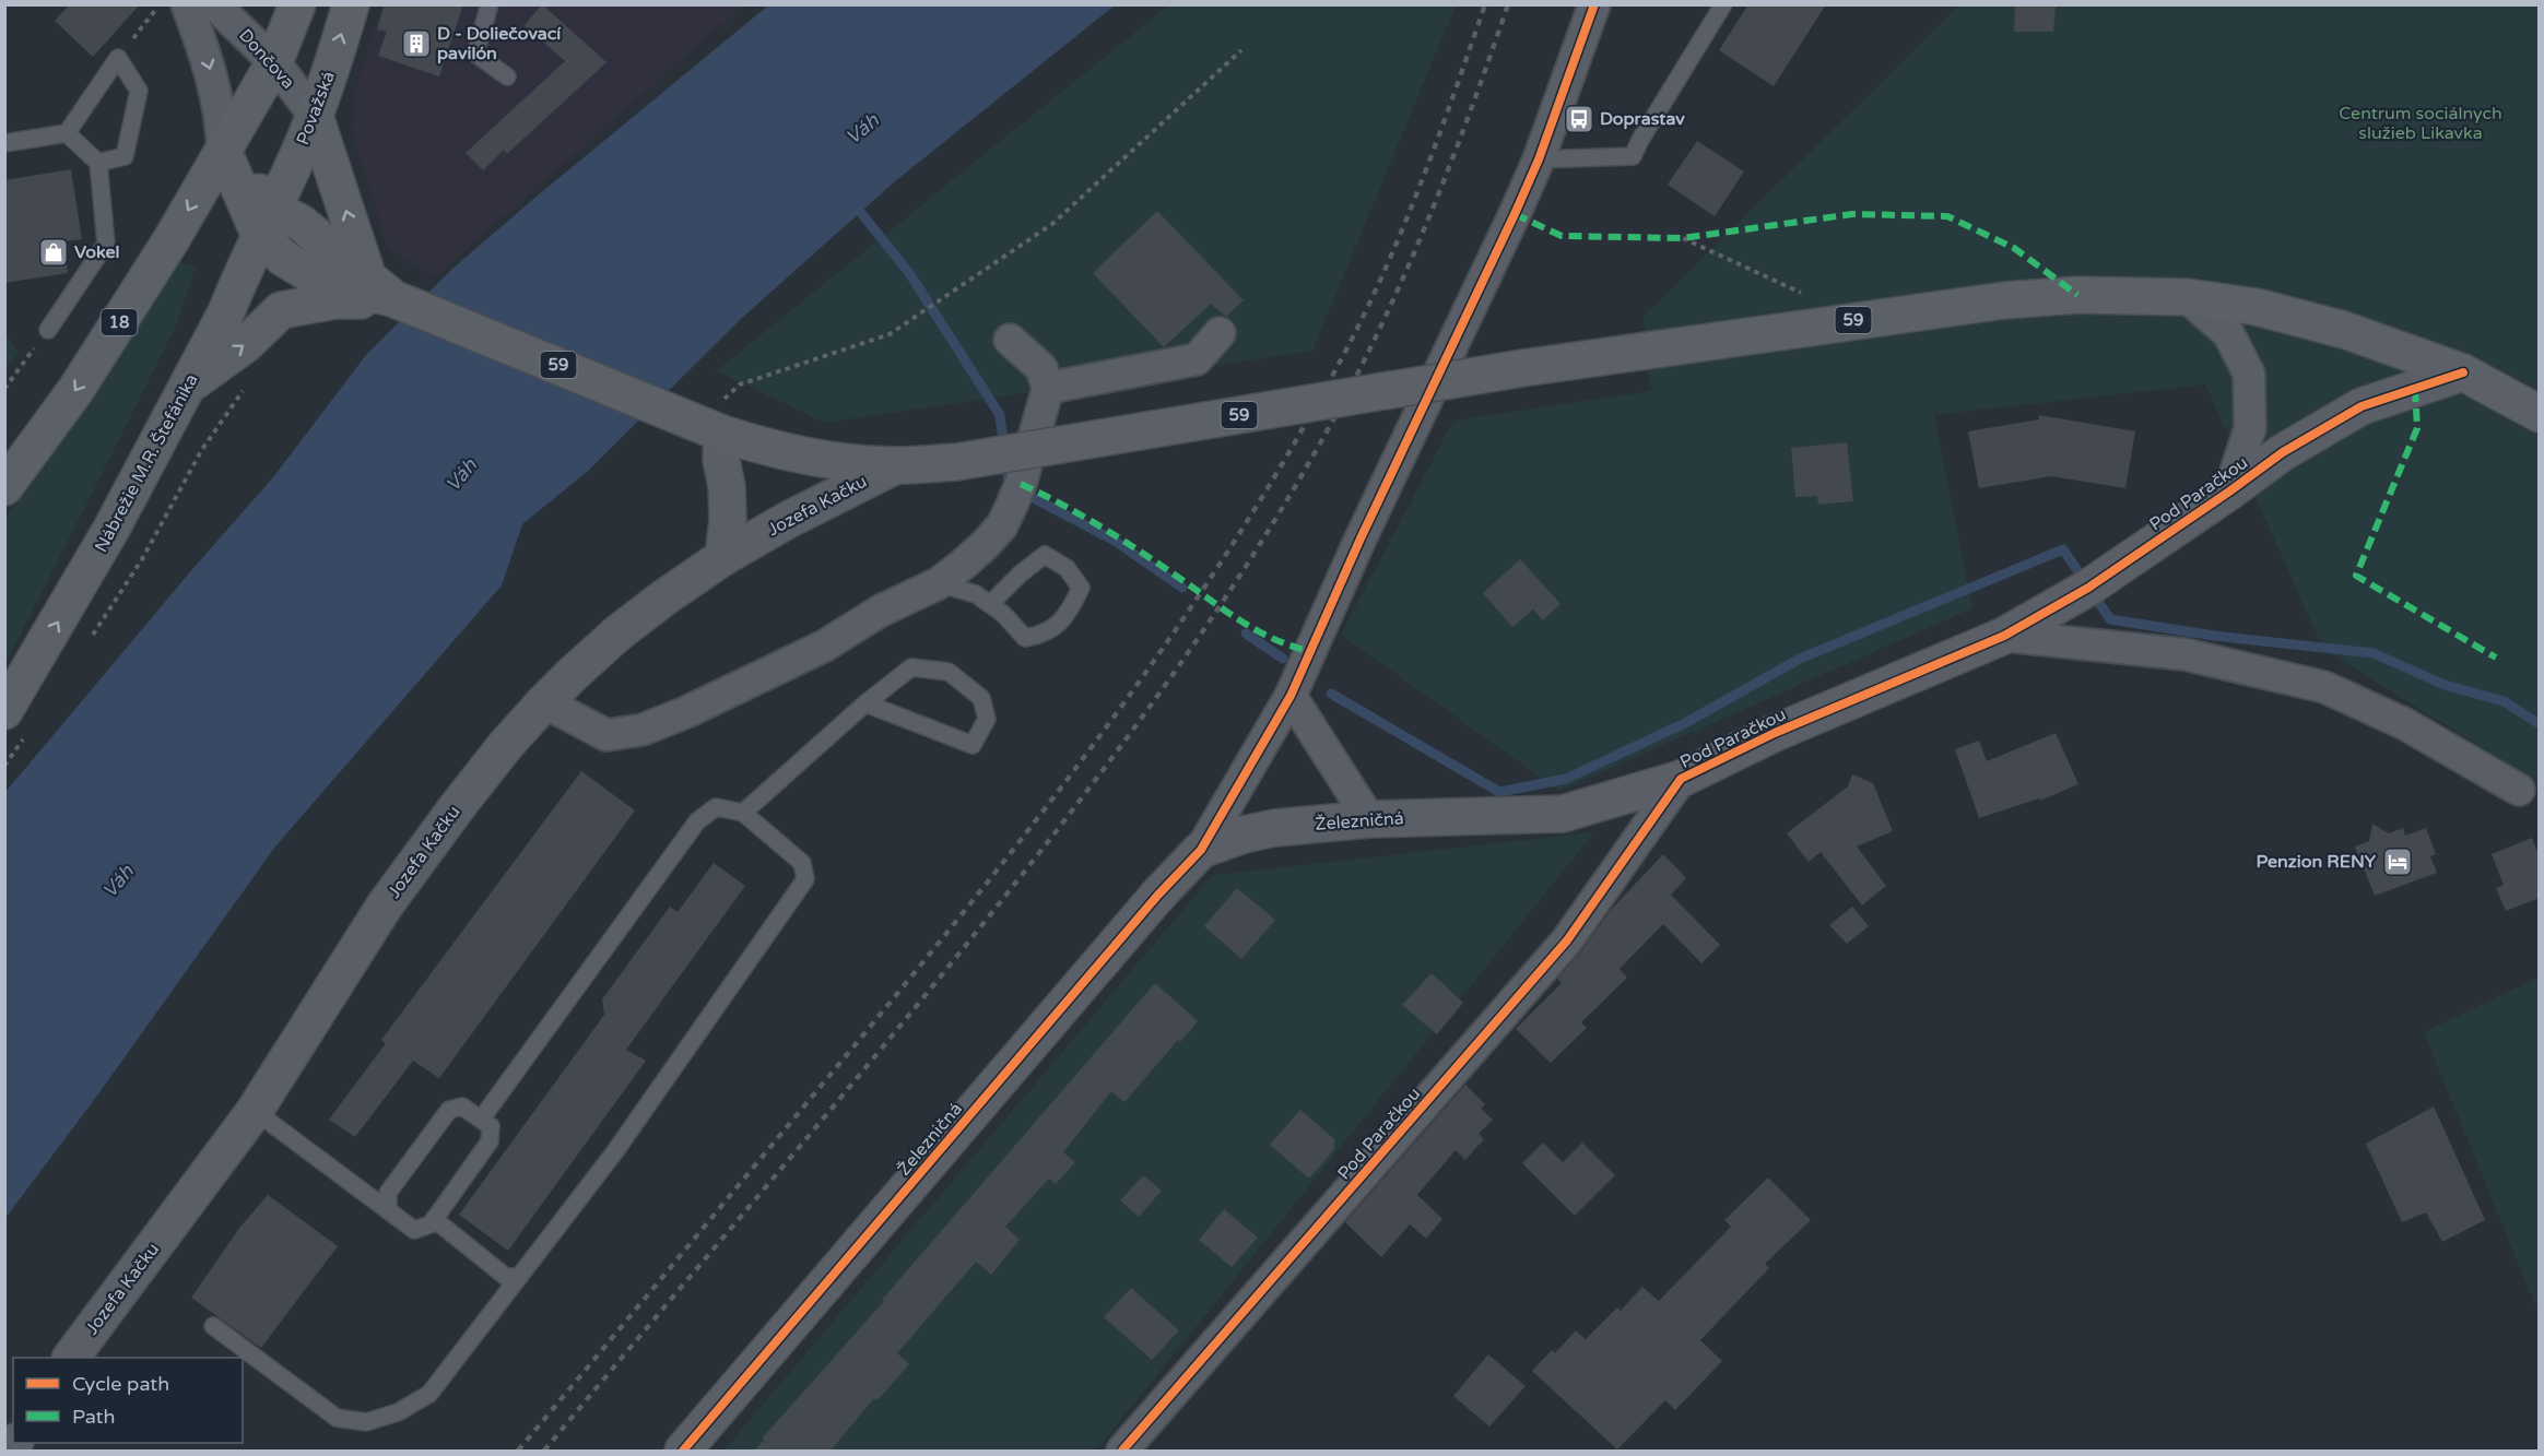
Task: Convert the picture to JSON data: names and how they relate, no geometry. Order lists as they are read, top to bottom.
{
  "streets": {
    "main road": [
      "Považská",
      "59",
      "18",
      "Nábrežie M.R. Štefánika"
    ],
    "street": [
      "Dončova",
      "Pod Paračkou",
      "Jozefa Kačku",
      "Železničná"
    ]
  },
  "crossings": [
    ["Dončova", "Považská"],
    ["Dončova", "18"],
    ["Považská", "Nábrežie M.R. Štefánika"],
    ["59", "Pod Paračkou"],
    ["59", "Jozefa Kačku"],
    ["Pod Paračkou", "Železničná"]
  ],
  "water": ["Váh"],
  "parks": ["Centrum sociálnych služieb Likavka"],
  "places": {
    "building": ["D - Doliečovací pavilón"],
    "bus stop": ["Doprastav"],
    "shop": ["Vokel"],
    "hotel": ["Penzion RENY"]
  },
  "legend": ["Cycle path", "Path"]
}
